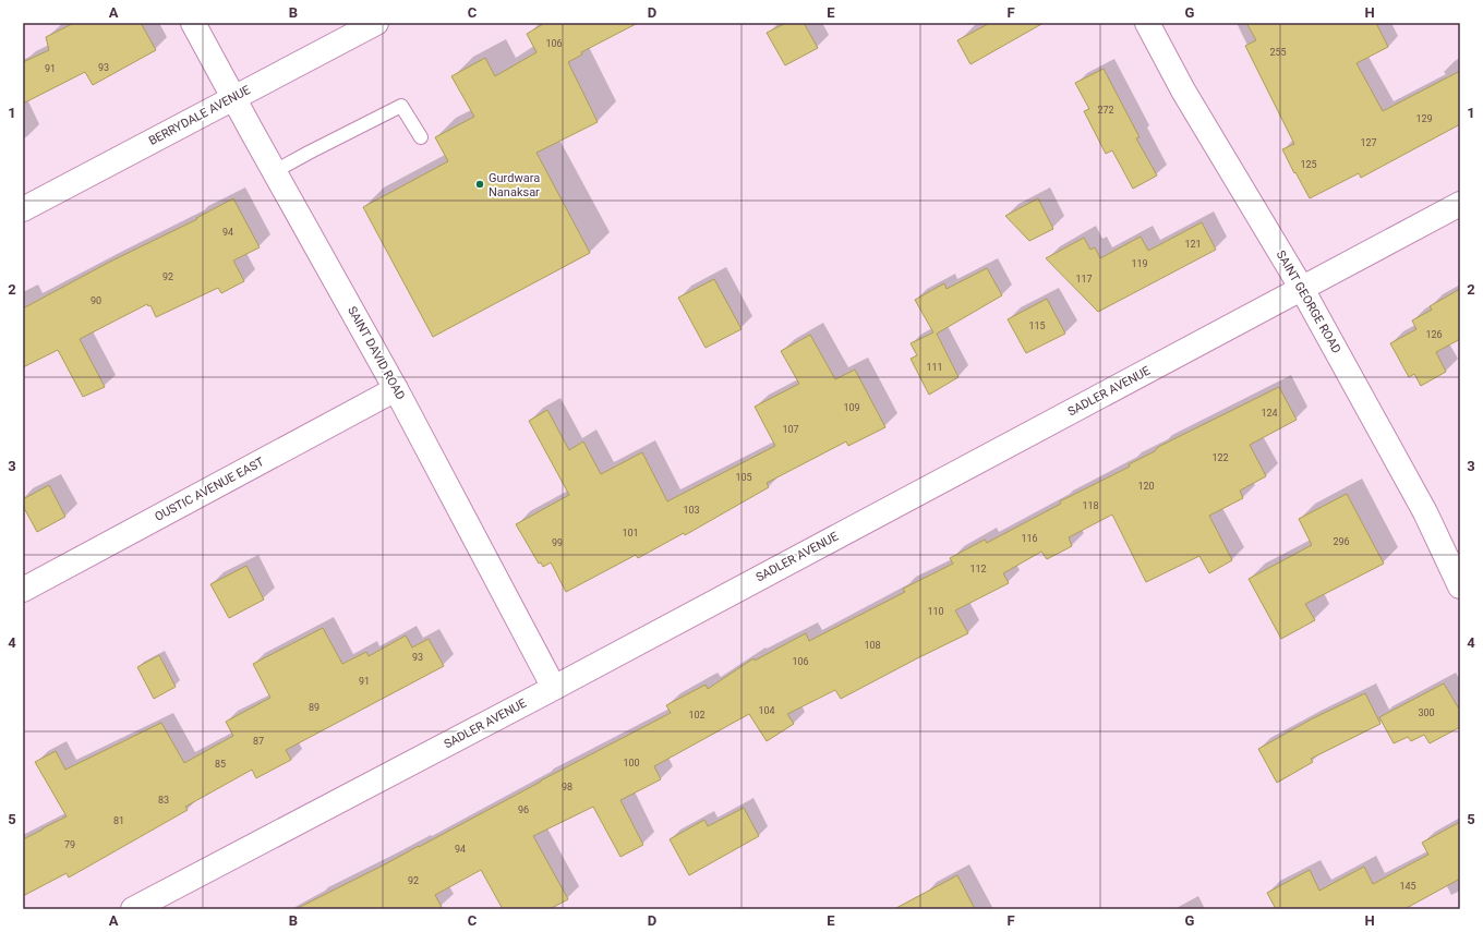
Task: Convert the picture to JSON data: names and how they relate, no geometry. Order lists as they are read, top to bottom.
{
  "streets": {
    "street": [
      "BERRYDALE AVENUE",
      "SAINT GEORGE ROAD",
      "SAINT DAVID ROAD",
      "SADLER AVENUE",
      "OUSTIC AVENUE EAST"
    ]
  },
  "crossings": [
    ["BERRYDALE AVENUE", "SAINT DAVID ROAD"],
    ["SAINT GEORGE ROAD", "SADLER AVENUE"],
    ["SAINT DAVID ROAD", "SADLER AVENUE"],
    ["SAINT DAVID ROAD", "OUSTIC AVENUE EAST"]
  ],
  "places": ["Gurdwara Nanaksar"],
  "house_numbers": [
    "106",
    "255",
    "93",
    "91",
    "272",
    "129",
    "127",
    "125",
    "94",
    "121",
    "119",
    "92",
    "117",
    "90",
    "115",
    "126",
    "111",
    "109",
    "124",
    "107",
    "122",
    "105",
    "120",
    "118",
    "103",
    "101",
    "116",
    "296",
    "99",
    "112",
    "110",
    "108",
    "93",
    "106",
    "91",
    "89",
    "104",
    "300",
    "102",
    "87",
    "100",
    "85",
    "98",
    "83",
    "96",
    "81",
    "79",
    "94",
    "92",
    "145"
  ],
  "grid": {
    "columns": [
      "A",
      "B",
      "C",
      "D",
      "E",
      "F",
      "G",
      "H"
    ],
    "rows": [
      "1",
      "2",
      "3",
      "4",
      "5"
    ]
  }
}
